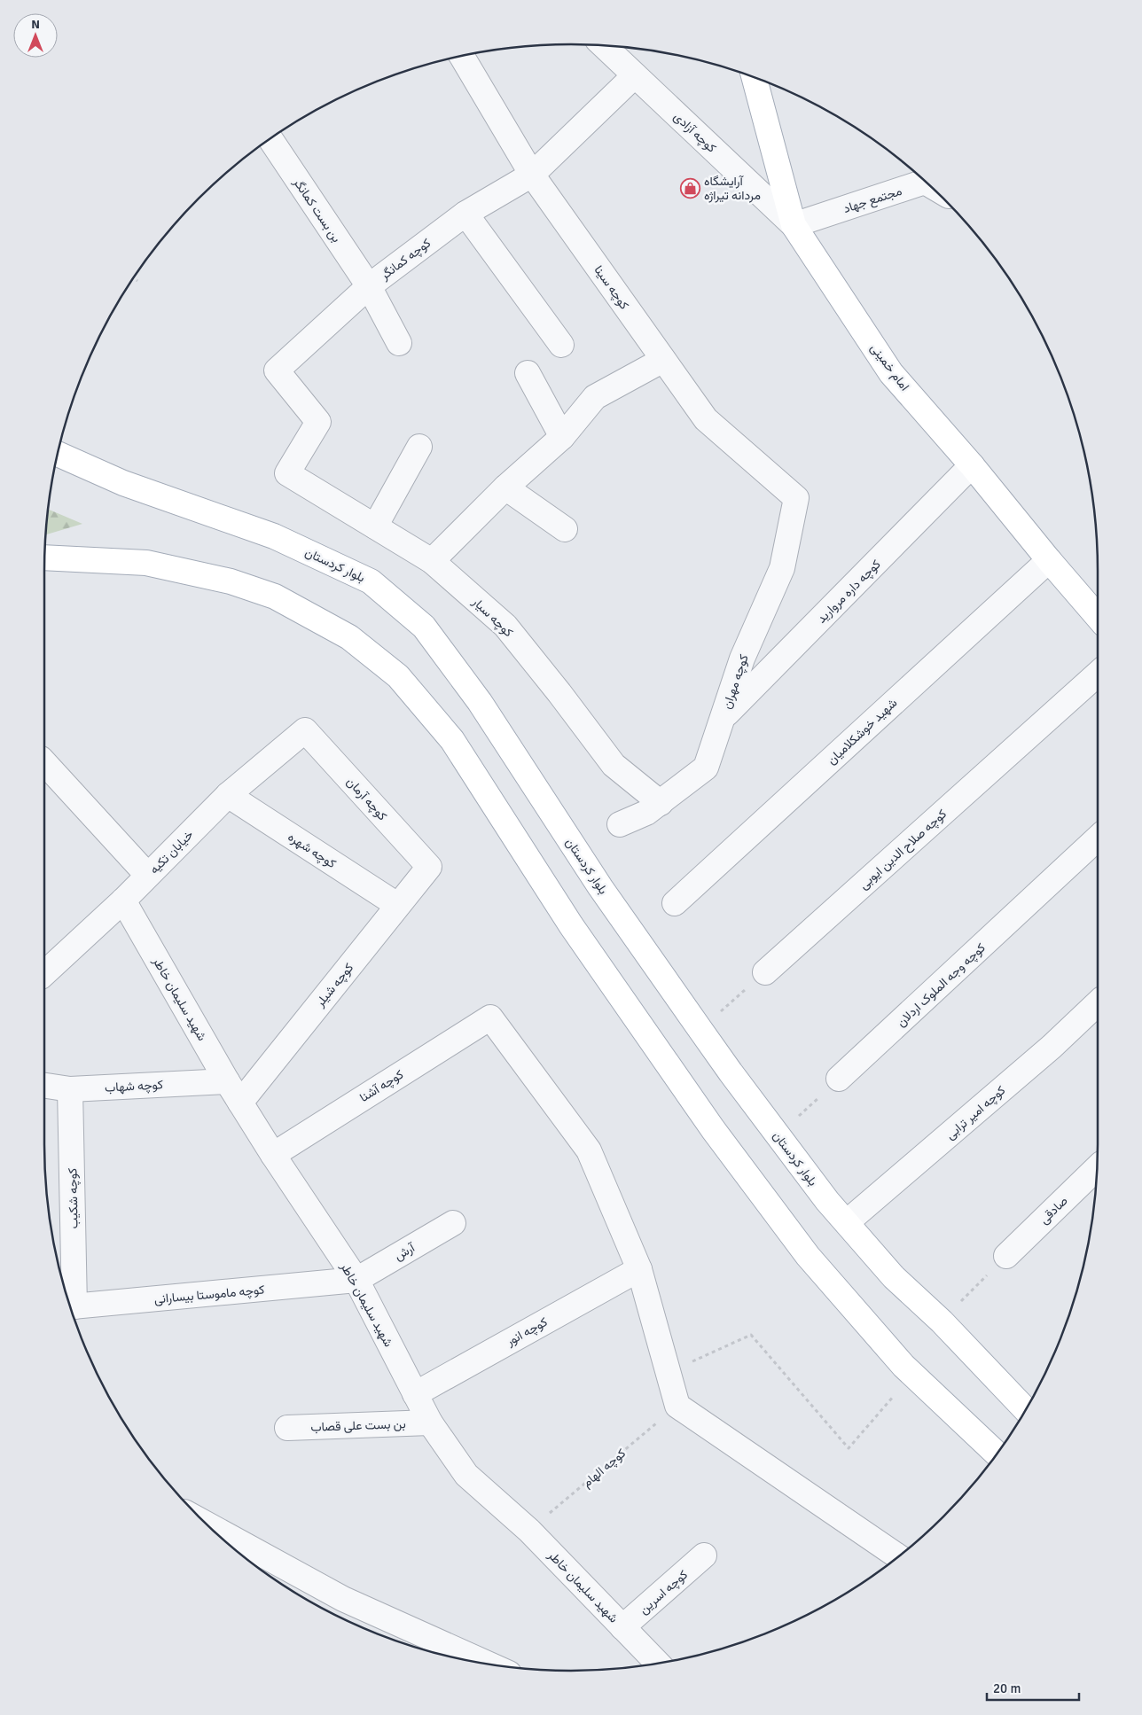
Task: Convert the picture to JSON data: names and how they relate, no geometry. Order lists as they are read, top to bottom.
{
  "streets": {
    "main road": ["امام خمینی", "بلوار کردستان"],
    "street": [
      "کوچه آزادی",
      "مجتمع جهاد",
      "بن بست کمانگر",
      "کوچه کمانگر",
      "کوچه سینا",
      "کوچه داره مروارید",
      "کوچه سیار",
      "کوچه مهران",
      "شهید خوشکلامیان",
      "کوچه آرمان",
      "کوچه صلاح الدین ایوبی",
      "کوچه شهره",
      "خیابان تکیه",
      "کوچه شیلر",
      "کوچه وجه الملوک اردلان",
      "شهید سلیمان خاطر",
      "کوچه شهاب",
      "کوچه آشنا",
      "کوچه امیر ترابی",
      "کوچه شکیب",
      "صادقی",
      "آرش",
      "کوچه ماموستا بیسارانی",
      "کوچه انور",
      "بن بست علی قصاب",
      "کوچه اسرین"
    ],
    "path": ["کوچه الهام"]
  },
  "crossings": [
    ["کوچه آزادی", "مجتمع جهاد"],
    ["کوچه آزادی", "کوچه کمانگر"],
    ["کوچه آزادی", "امام خمینی"],
    ["مجتمع جهاد", "امام خمینی"],
    ["بن بست کمانگر", "کوچه کمانگر"],
    ["کوچه کمانگر", "کوچه سینا"],
    ["کوچه کمانگر", "کوچه سیار"],
    ["کوچه سینا", "کوچه مهران"],
    ["امام خمینی", "کوچه داره مروارید"],
    ["امام خمینی", "شهید خوشکلامیان"],
    ["بلوار کردستان", "کوچه امیر ترابی"],
    ["کوچه داره مروارید", "کوچه مهران"],
    ["کوچه سیار", "کوچه مهران"],
    ["کوچه آرمان", "خیابان تکیه"],
    ["کوچه آرمان", "کوچه شیلر"],
    ["کوچه شهره", "خیابان تکیه"],
    ["کوچه شهره", "کوچه شیلر"],
    ["خیابان تکیه", "شهید سلیمان خاطر"],
    ["کوچه شیلر", "شهید سلیمان خاطر"],
    ["شهید سلیمان خاطر", "کوچه شهاب"],
    ["شهید سلیمان خاطر", "کوچه آشنا"],
    ["شهید سلیمان خاطر", "آرش"],
    ["شهید سلیمان خاطر", "کوچه ماموستا بیسارانی"],
    ["شهید سلیمان خاطر", "کوچه انور"],
    ["شهید سلیمان خاطر", "بن بست علی قصاب"],
    ["شهید سلیمان خاطر", "کوچه الهام"],
    ["شهید سلیمان خاطر", "کوچه اسرین"],
    ["کوچه شهاب", "کوچه شکیب"],
    ["کوچه آشنا", "کوچه انور"],
    ["آرش", "کوچه ماموستا بیسارانی"]
  ],
  "places": {
    "shop": ["آرایشگاه مردانه تیراژه"]
  },
  "scale_bar": "20 m",
  "north": "top"
}
